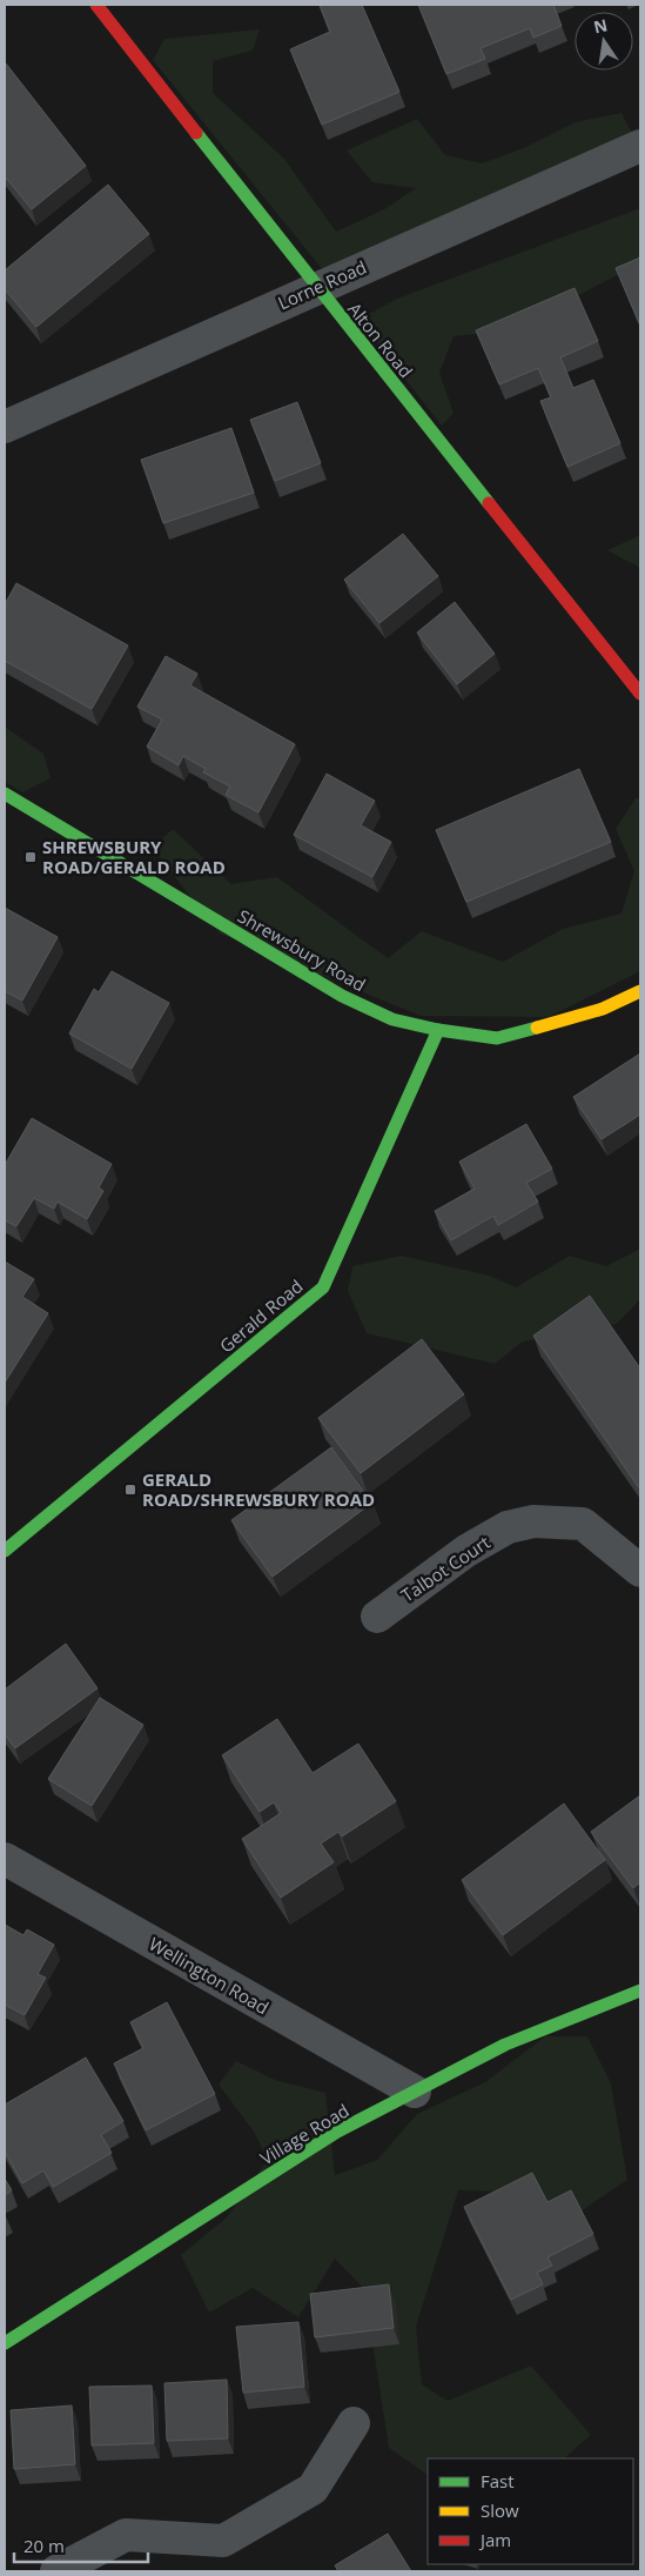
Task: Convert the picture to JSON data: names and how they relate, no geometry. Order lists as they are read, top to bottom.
{
  "streets": {
    "street": [
      "Lorne Road",
      "Alton Road",
      "Shrewsbury Road",
      "Gerald Road",
      "Talbot Court",
      "Wellington Road",
      "Village Road"
    ]
  },
  "crossings": [
    ["Lorne Road", "Alton Road"],
    ["Shrewsbury Road", "Gerald Road"],
    ["Wellington Road", "Village Road"]
  ],
  "places": {
    "transit": ["SHREWSBURY ROAD/GERALD ROAD", "GERALD ROAD/SHREWSBURY ROAD"]
  },
  "legend": ["Fast", "Slow", "Jam"],
  "scale_bar": "20 m",
  "north": "top"
}
